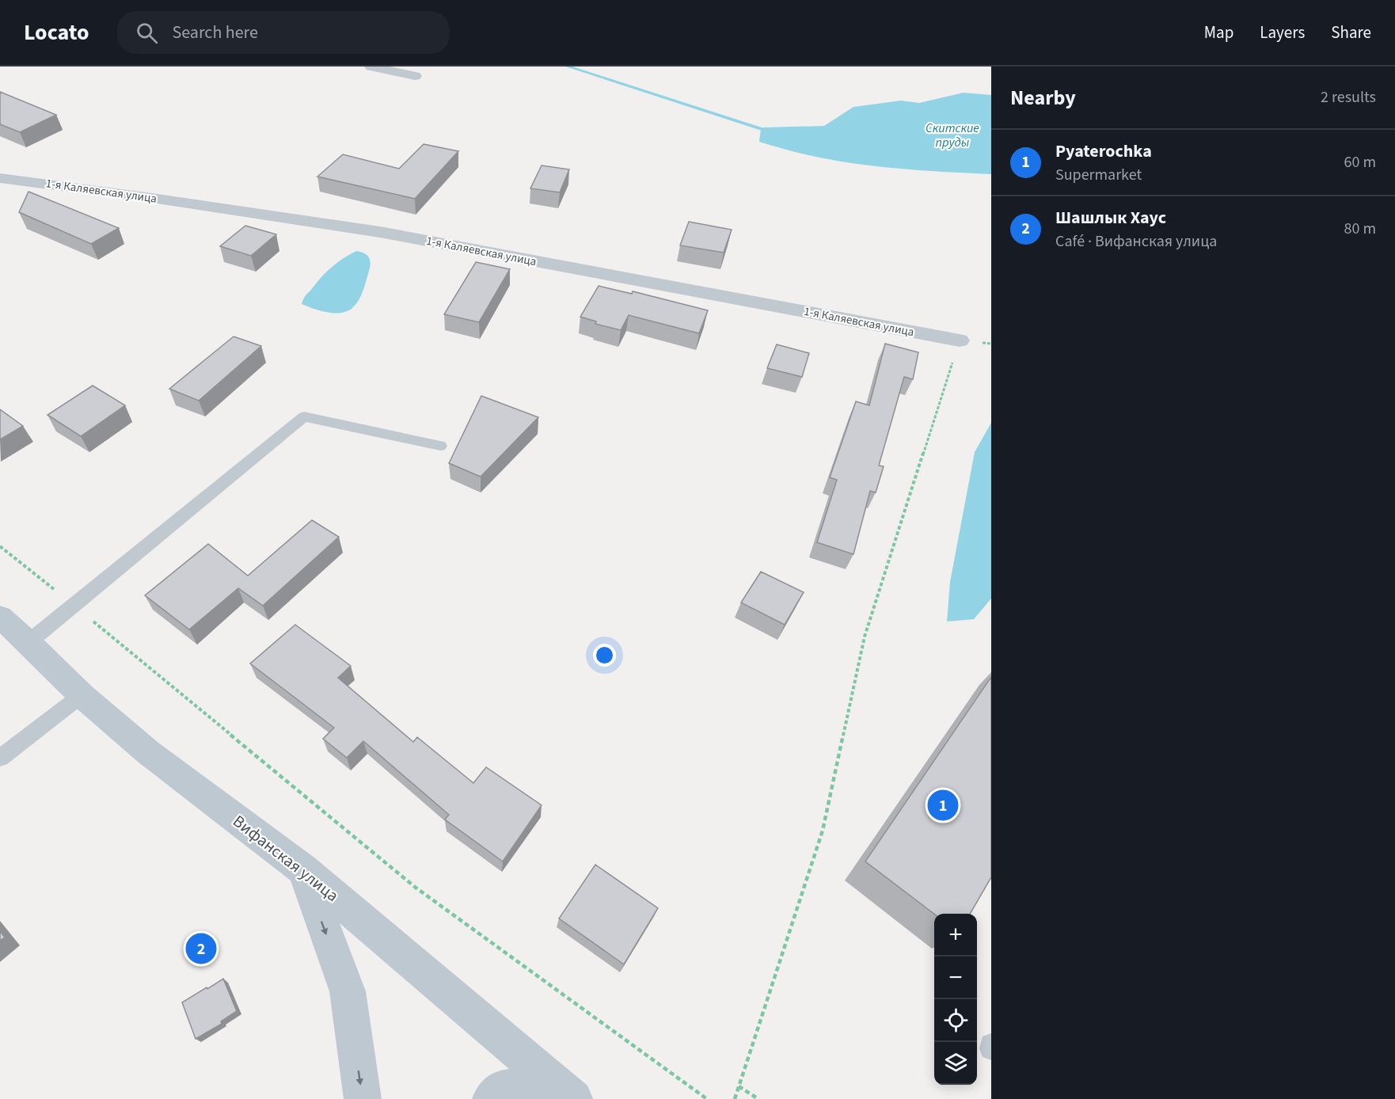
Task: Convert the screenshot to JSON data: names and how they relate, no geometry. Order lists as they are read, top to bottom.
{
  "streets": {
    "main road": ["Вифанская улица"],
    "street": ["1-я Каляевская улица"]
  },
  "water": ["Скитские пруды"],
  "page": {
    "header": "Locato",
    "search": "Search here",
    "nav": ["Map", "Layers", "Share"],
    "heading": ["Nearby", "2 results"],
    "list": [
      {
        "mark": "1",
        "name": "Pyaterochka",
        "note": "Supermarket",
        "value": "60 m"
      },
      {
        "mark": "2",
        "name": "Шашлык Хаус",
        "note": "Café · Вифанская улица",
        "value": "80 m"
      }
    ],
    "pins": ["1", "2"],
    "map_buttons": ["+", "−"]
  }
}
